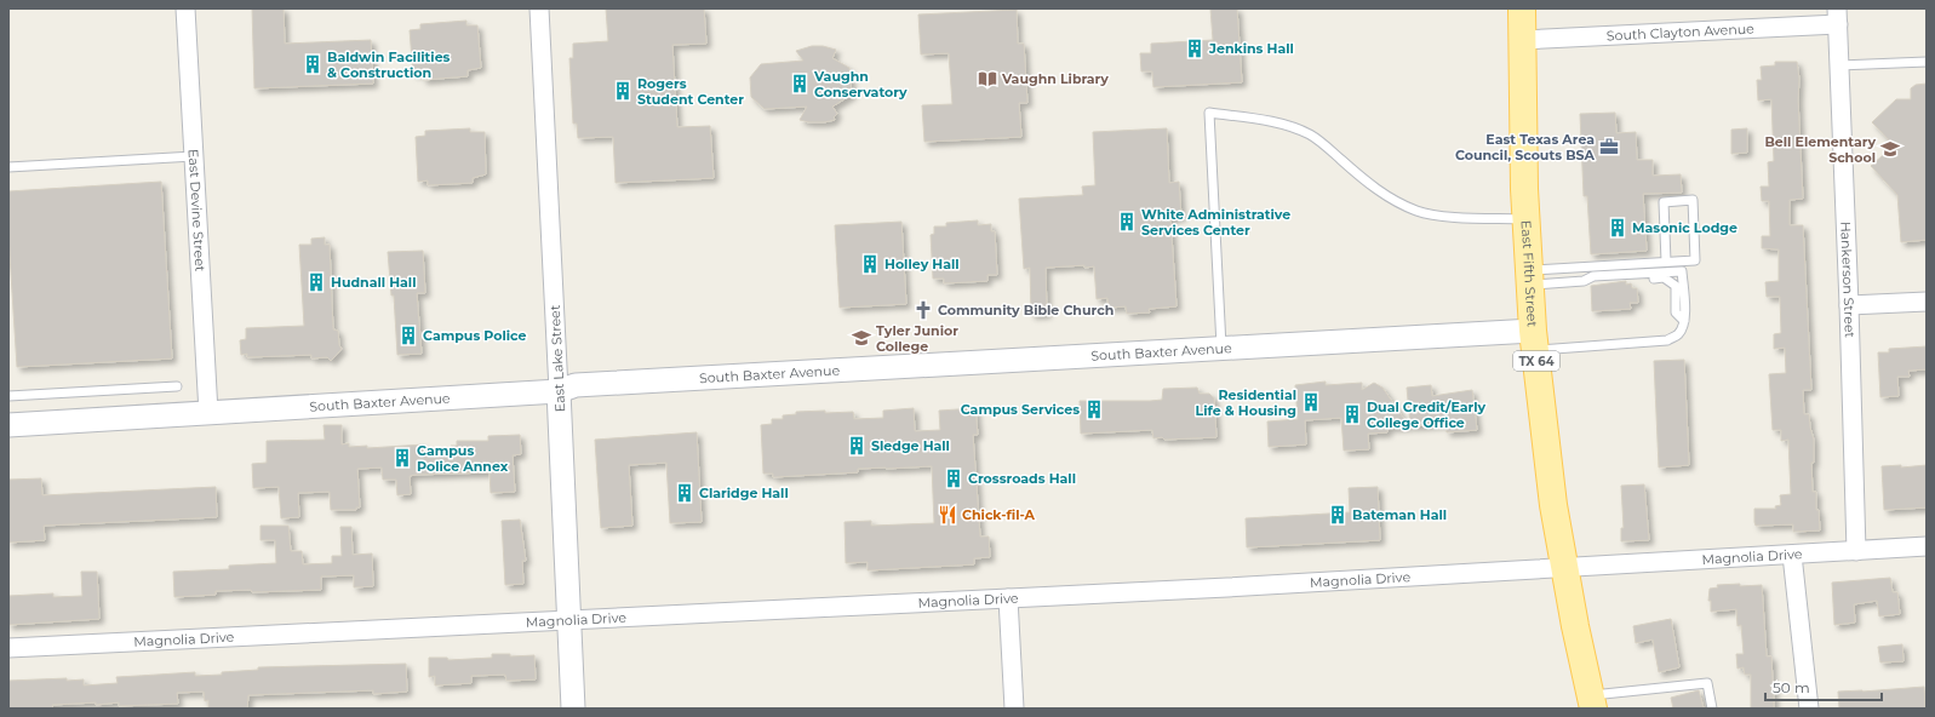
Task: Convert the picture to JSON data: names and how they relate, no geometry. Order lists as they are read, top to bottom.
{
  "streets": {
    "main road": ["East Fifth Street", "TX 64"],
    "street": [
      "South Clayton Avenue",
      "East Devine Street",
      "Hankerson Street",
      "South Baxter Avenue",
      "East Lake Street",
      "Magnolia Drive"
    ]
  },
  "crossings": [
    ["South Clayton Avenue", "East Fifth Street"],
    ["South Clayton Avenue", "Hankerson Street"],
    ["East Devine Street", "South Baxter Avenue"],
    ["East Fifth Street", "South Baxter Avenue"],
    ["East Fifth Street", "Magnolia Drive"],
    ["Hankerson Street", "Magnolia Drive"],
    ["South Baxter Avenue", "East Lake Street"],
    ["East Lake Street", "Magnolia Drive"]
  ],
  "places": {
    "building": [
      "Jenkins Hall",
      "Baldwin Facilities & Construction",
      "Vaughn Conservatory",
      "Rogers Student Center",
      "White Administrative Services Center",
      "Masonic Lodge",
      "Holley Hall",
      "Hudnall Hall",
      "Campus Police",
      "Residential Life & Housing",
      "Campus Services",
      "Dual Credit/Early College Office",
      "Sledge Hall",
      "Campus Police Annex",
      "Crossroads Hall",
      "Claridge Hall",
      "Bateman Hall"
    ],
    "library": ["Vaughn Library"],
    "office": ["East Texas Area Council, Scouts BSA"],
    "school or university": ["Bell Elementary School", "Tyler Junior College"],
    "church": ["Community Bible Church"],
    "restaurant": ["Chick-fil-A"]
  },
  "scale_bar": "50 m"
}
